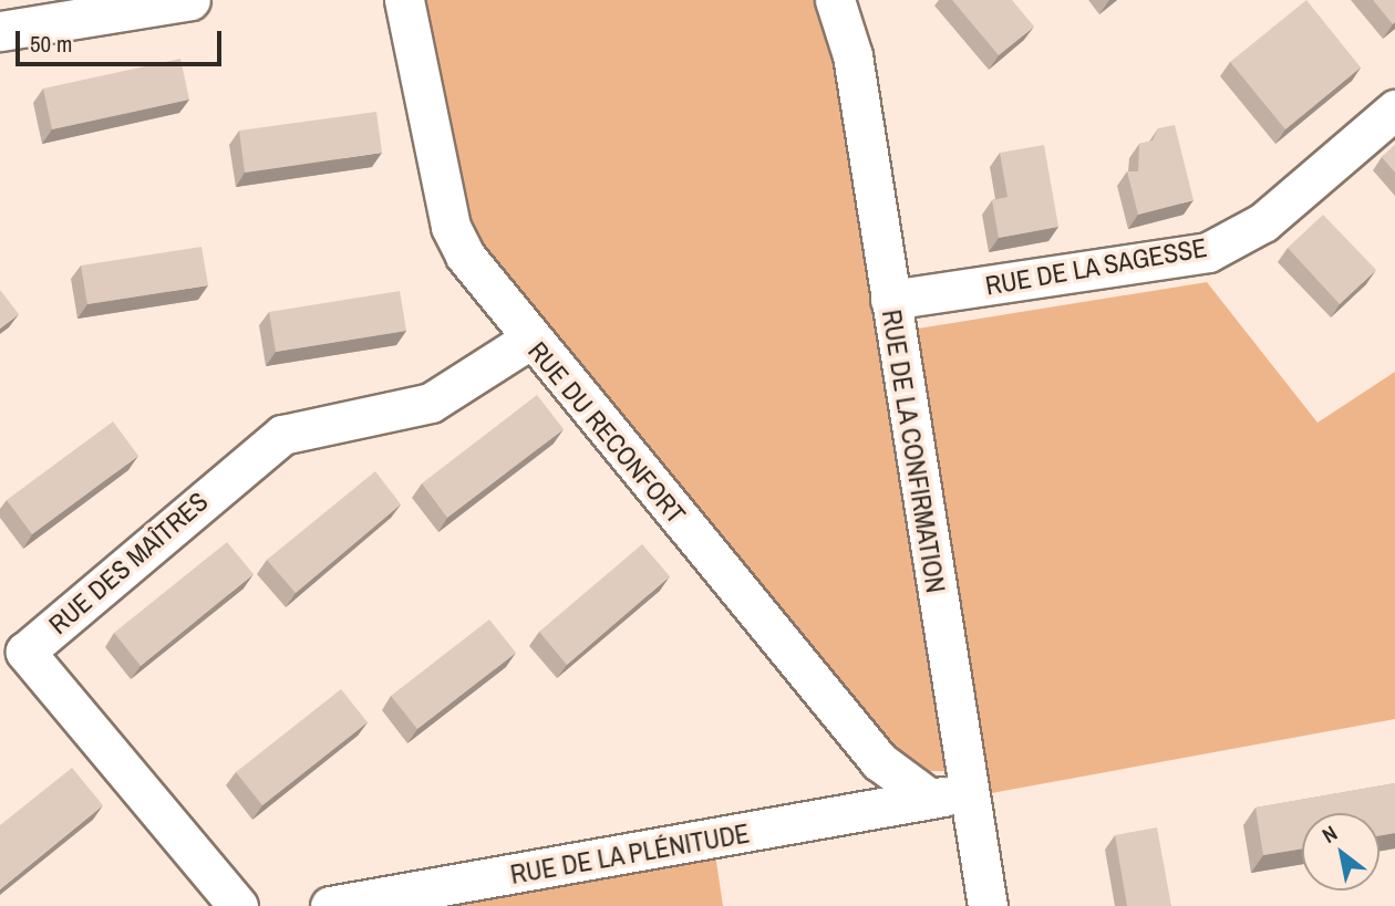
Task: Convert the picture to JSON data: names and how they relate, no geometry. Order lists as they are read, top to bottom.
{
  "streets": {
    "street": [
      "RUE DE LA SAGESSE",
      "RUE DU RECONFORT",
      "RUE DE LA CONFIRMATION",
      "RUE DES MAÎTRES",
      "RUE DE LA PLÉNITUDE"
    ]
  },
  "crossings": [
    ["RUE DE LA SAGESSE", "RUE DE LA CONFIRMATION"],
    ["RUE DU RECONFORT", "RUE DES MAÎTRES"],
    ["RUE DU RECONFORT", "RUE DE LA PLÉNITUDE"],
    ["RUE DE LA CONFIRMATION", "RUE DE LA PLÉNITUDE"]
  ],
  "scale_bar": "50 m",
  "north": "top left"
}
